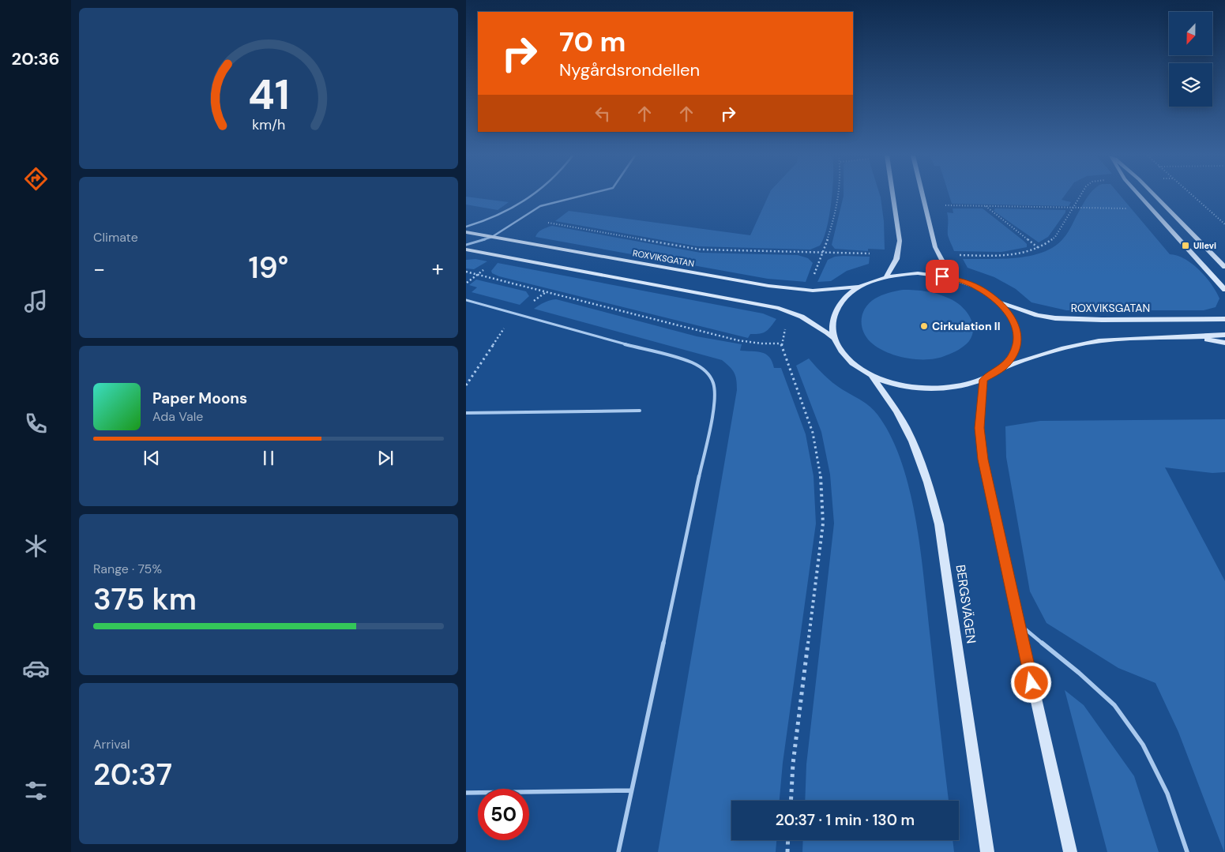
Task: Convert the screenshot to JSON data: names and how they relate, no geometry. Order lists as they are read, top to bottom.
{
  "streets": {
    "street": ["ROXVIKSGATAN", "BERGSVÄGEN"]
  },
  "places": {
    "transit": ["Ullevi"],
    "other": ["Cirkulation II"]
  },
  "north": "bottom",
  "page": {
    "tabs": "20:36",
    "turn": ["70 m", "Nygårdsrondellen"],
    "tile": [
      "Climate",
      ["Range · 75%", "375 km"],
      ["Arrival", "20:37"]
    ],
    "heat": ["−", "19°", "+"],
    "song": ["Paper Moons", "Ada Vale"],
    "limit": "50",
    "trip": "20:37 · 1 min · 130 m",
    "gauge": ["41", "km/h"]
  }
}
